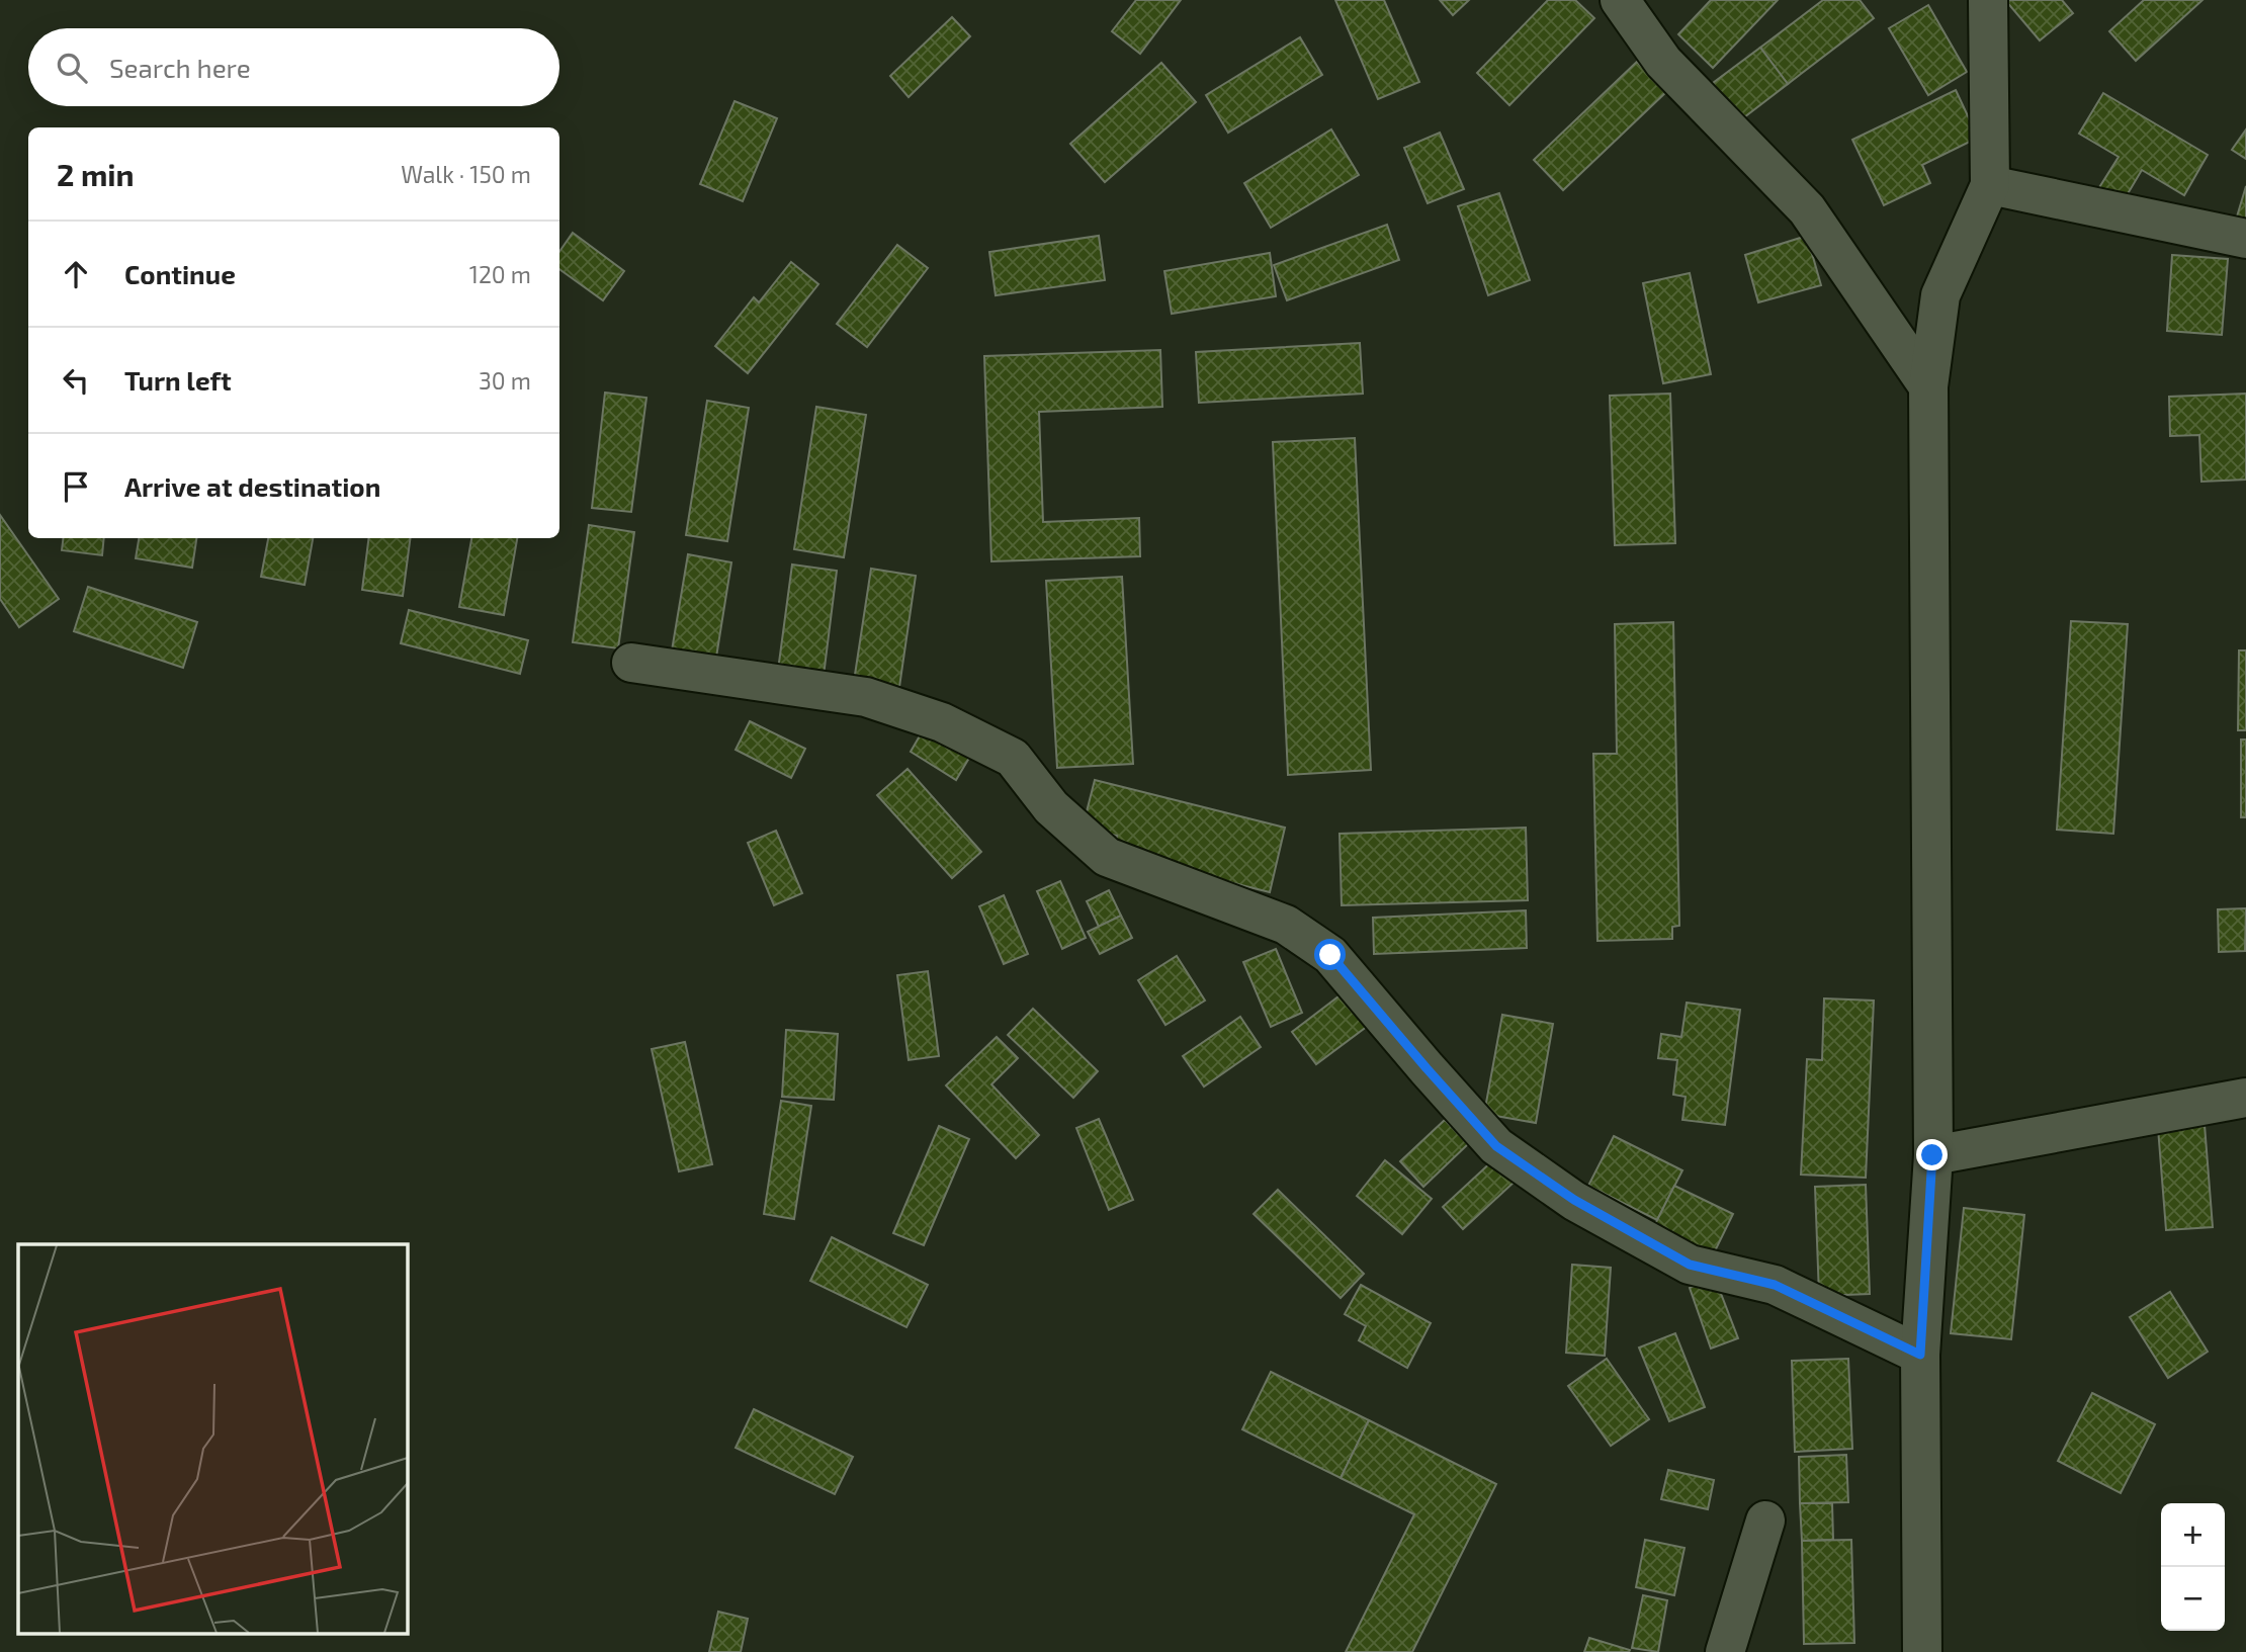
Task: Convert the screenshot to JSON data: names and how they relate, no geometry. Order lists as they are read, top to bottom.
{
  "page": {
    "search": "Search here",
    "heading": ["2 min", "Walk · 150 m"],
    "list": [
      ["Continue", "120 m"],
      ["Turn left", "30 m"],
      "Arrive at destination"
    ],
    "map_buttons": ["+", "−"]
  }
}
